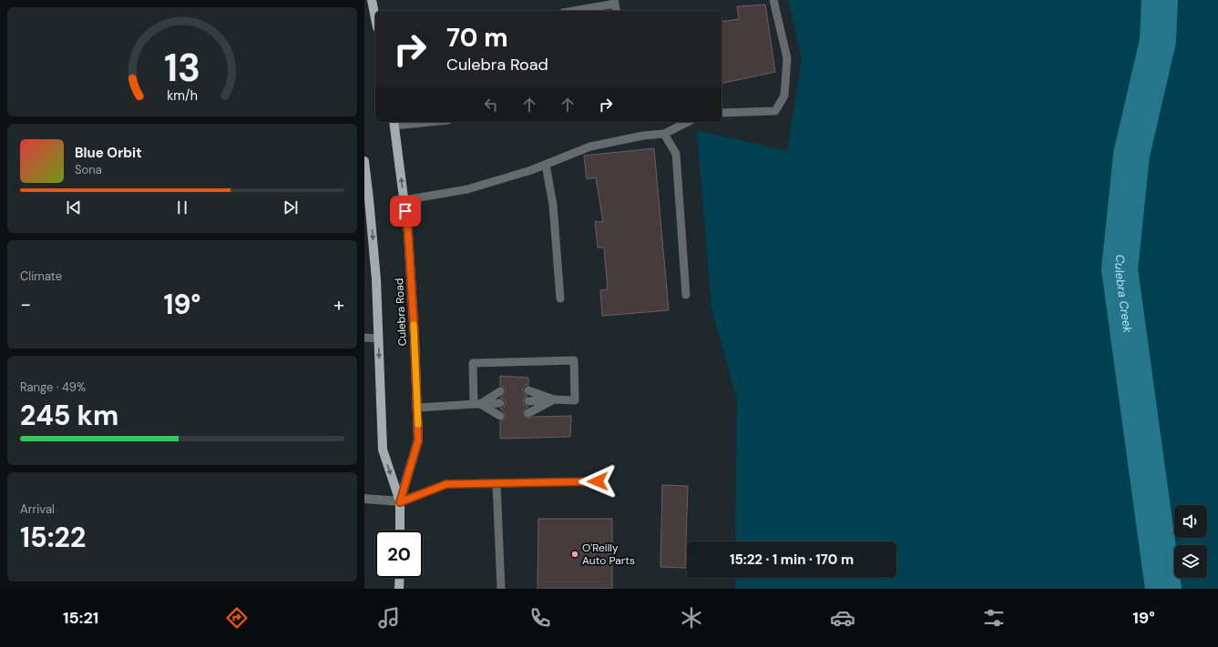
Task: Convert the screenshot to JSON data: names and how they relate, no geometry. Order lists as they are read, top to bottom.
{
  "streets": {
    "main road": ["Culebra Road"]
  },
  "water": ["Culebra Creek"],
  "places": ["O'Reilly Auto Parts"],
  "page": {
    "turn": ["70 m", "Culebra Road"],
    "song": ["Blue Orbit", "Sona"],
    "tile": [
      "Climate",
      ["Range · 49%", "245 km"],
      ["Arrival", "15:22"]
    ],
    "heat": ["−", "19°", "+"],
    "limit": "20",
    "trip": "15:22 · 1 min · 170 m",
    "tabs": ["15:21", "19°"],
    "gauge": ["13", "km/h"]
  }
}
